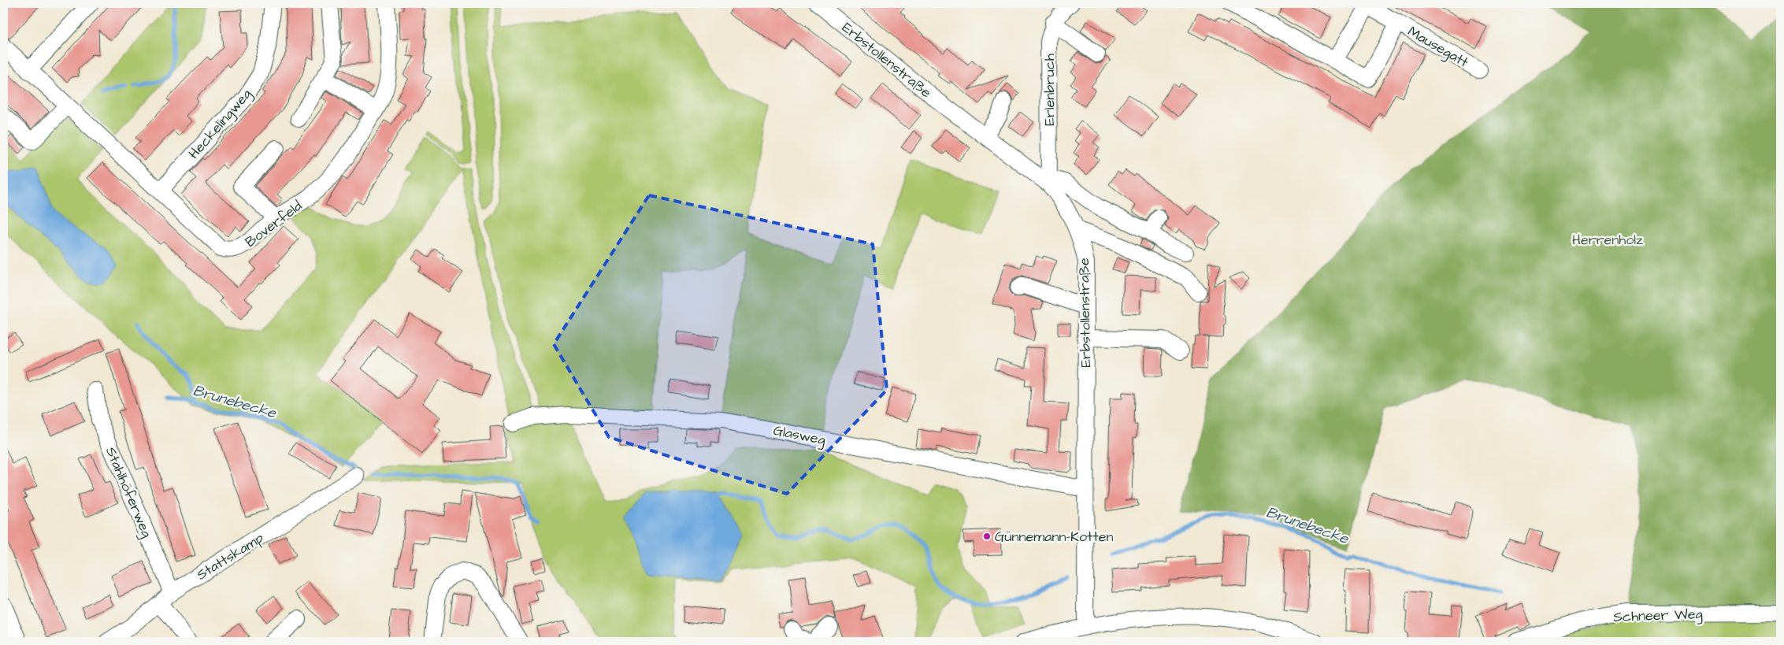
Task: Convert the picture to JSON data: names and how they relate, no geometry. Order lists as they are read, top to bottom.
{
  "streets": {
    "street": [
      "Mausegatt",
      "Erbstollenstraße",
      "Erlenbruch",
      "Heckelingweg",
      "Boverfeld",
      "Glasweg",
      "Stahlhöferweg",
      "Stattskamp",
      "Schneer Weg"
    ]
  },
  "crossings": [
    ["Erbstollenstraße", "Erlenbruch"],
    ["Erbstollenstraße", "Glasweg"],
    ["Heckelingweg", "Boverfeld"],
    ["Stahlhöferweg", "Stattskamp"]
  ],
  "water": ["Brunebecke"],
  "parks": ["Herrenholz"],
  "places": ["Günnemann-Kotten"]
}
